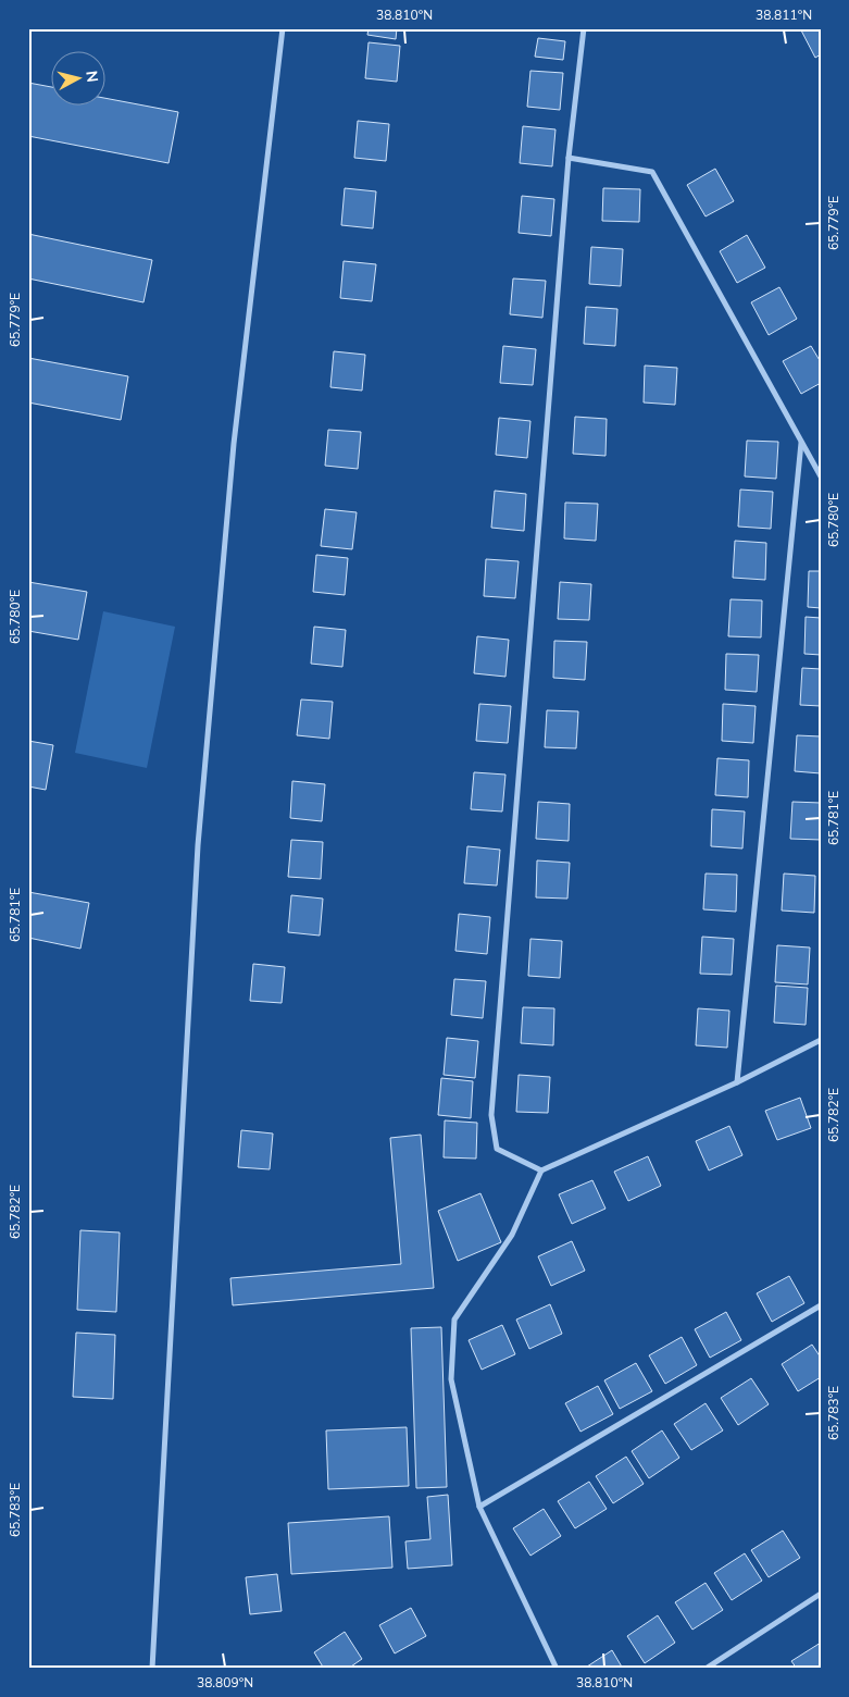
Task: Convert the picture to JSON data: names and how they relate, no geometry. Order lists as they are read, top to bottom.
{
  "north": "right",
  "coordinates": [
    "38.810°N",
    "38.811°N",
    "65.779°E",
    "65.780°E",
    "65.781°E",
    "65.782°E",
    "65.783°E",
    "38.809°N"
  ]
}
